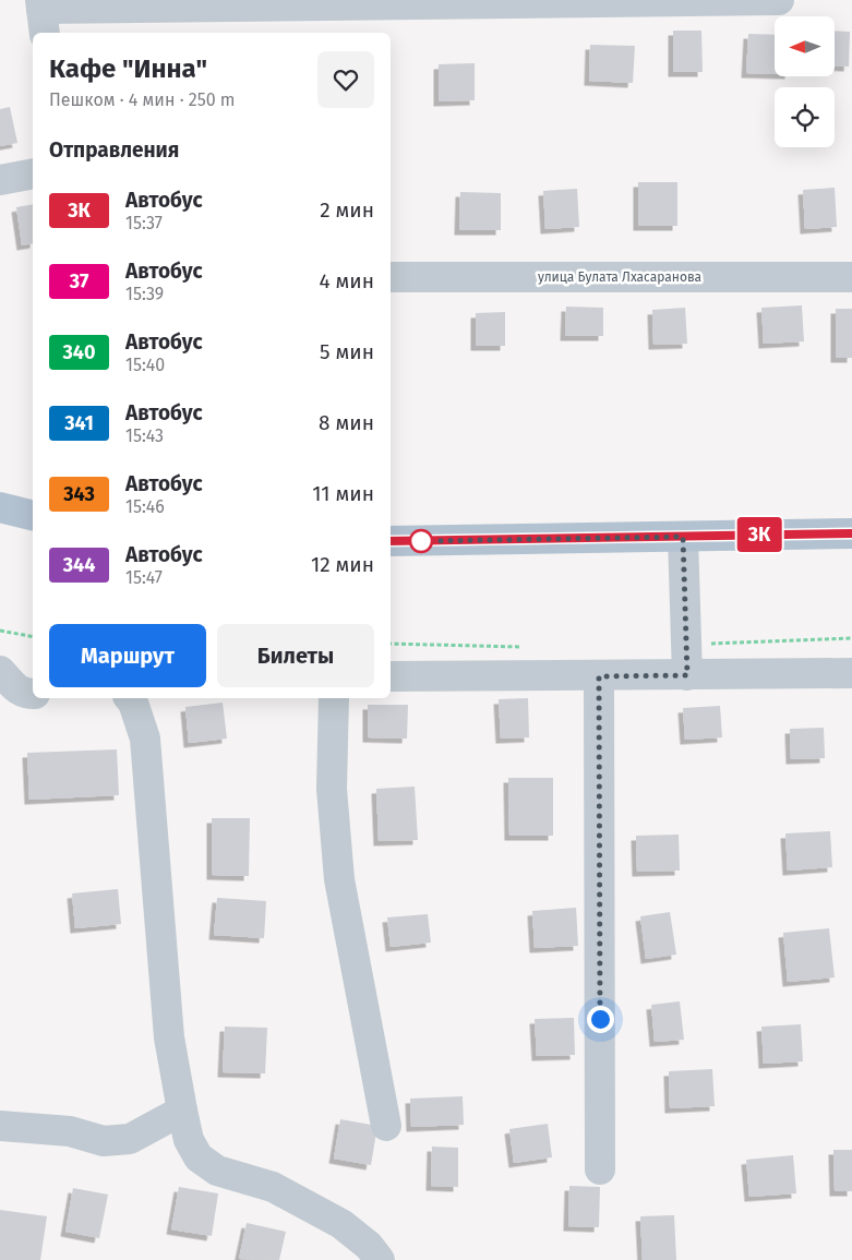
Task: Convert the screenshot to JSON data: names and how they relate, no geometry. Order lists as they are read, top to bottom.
{
  "streets": {
    "street": ["улица Булата Лхасаранова"]
  },
  "lines": ["bus line 3К"],
  "north": "left",
  "page": {
    "on_map": "3К",
    "heading": [
      ["Кафе \"Инна\"", "Пешком · 4 мин · 250 m"],
      "Отправления"
    ],
    "list": [
      {
        "mark": "3К",
        "name": "Автобус",
        "note": "15:37",
        "value": "2 мин"
      },
      {
        "mark": "37",
        "name": "Автобус",
        "note": "15:39",
        "value": "4 мин"
      },
      {
        "mark": "340",
        "name": "Автобус",
        "note": "15:40",
        "value": "5 мин"
      },
      {
        "mark": "341",
        "name": "Автобус",
        "note": "15:43",
        "value": "8 мин"
      },
      {
        "mark": "343",
        "name": "Автобус",
        "note": "15:46",
        "value": "11 мин"
      },
      {
        "mark": "344",
        "name": "Автобус",
        "note": "15:47",
        "value": "12 мин"
      }
    ],
    "buttons": ["Маршрут", "Билеты"]
  }
}
